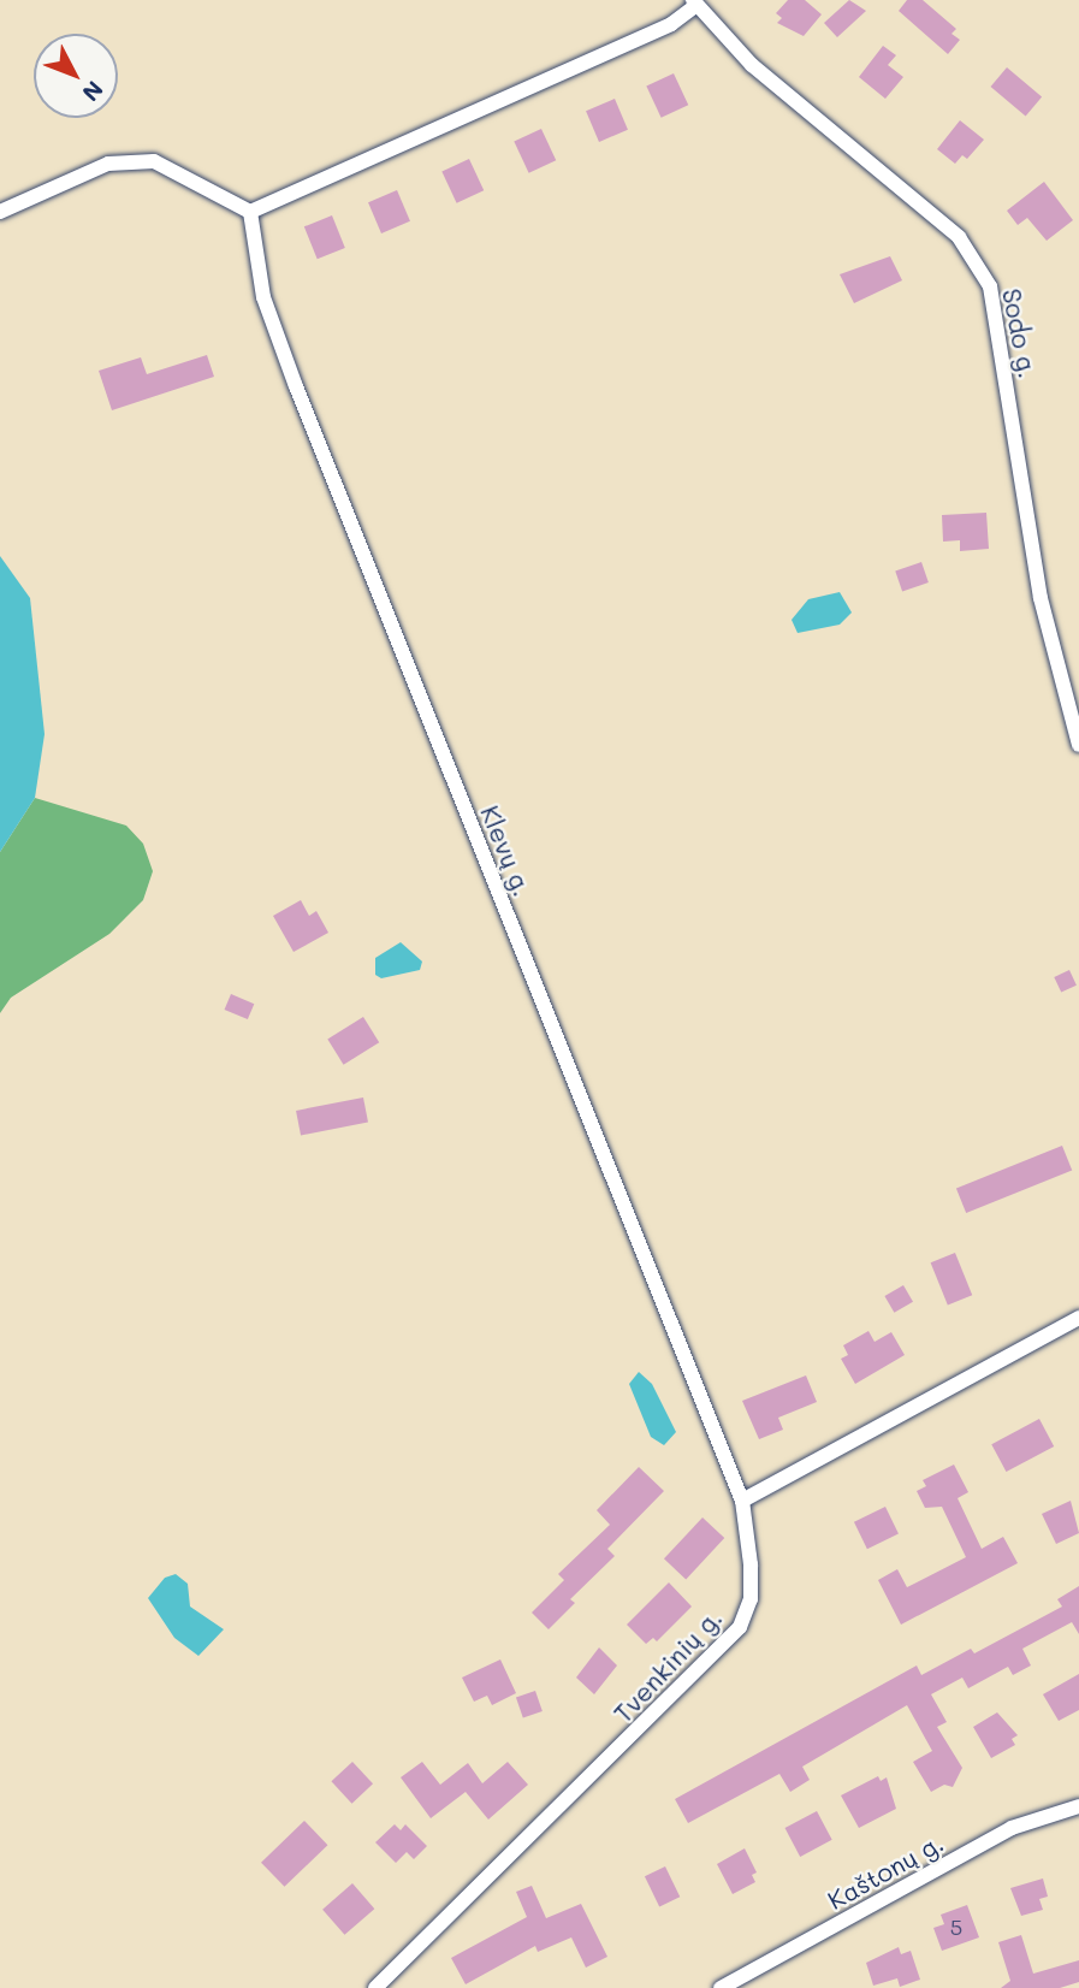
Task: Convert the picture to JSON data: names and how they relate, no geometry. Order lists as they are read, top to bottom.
{
  "streets": {
    "street": [
      "Sodo g.",
      "Klevų g.",
      "Tvenkinių g.",
      "Kaštonų g."
    ]
  },
  "crossings": [
    ["Klevų g.", "Tvenkinių g."]
  ],
  "house_numbers": ["5"],
  "north": "bottom right"
}
